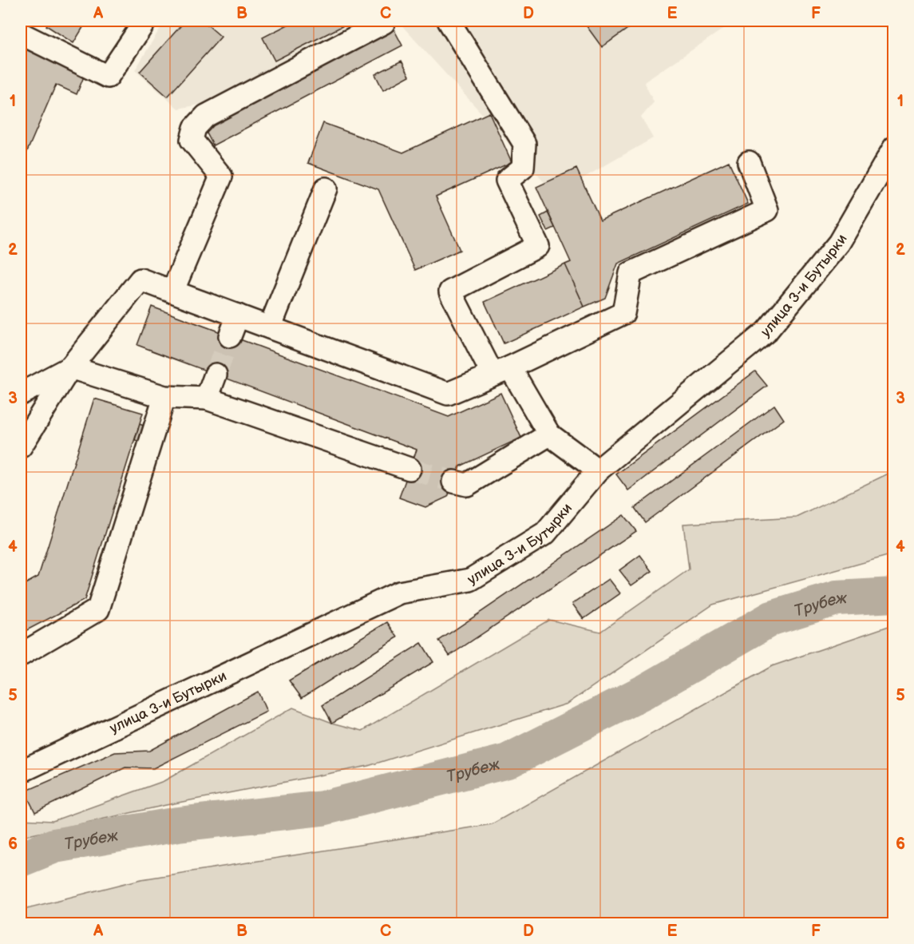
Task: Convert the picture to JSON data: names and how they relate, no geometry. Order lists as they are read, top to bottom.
{
  "streets": {
    "street": ["улица 3-и Бутырки"]
  },
  "water": ["Трубеж"],
  "grid": {
    "columns": [
      "A",
      "B",
      "C",
      "D",
      "E",
      "F"
    ],
    "rows": [
      "1",
      "2",
      "3",
      "4",
      "5",
      "6"
    ]
  }
}
